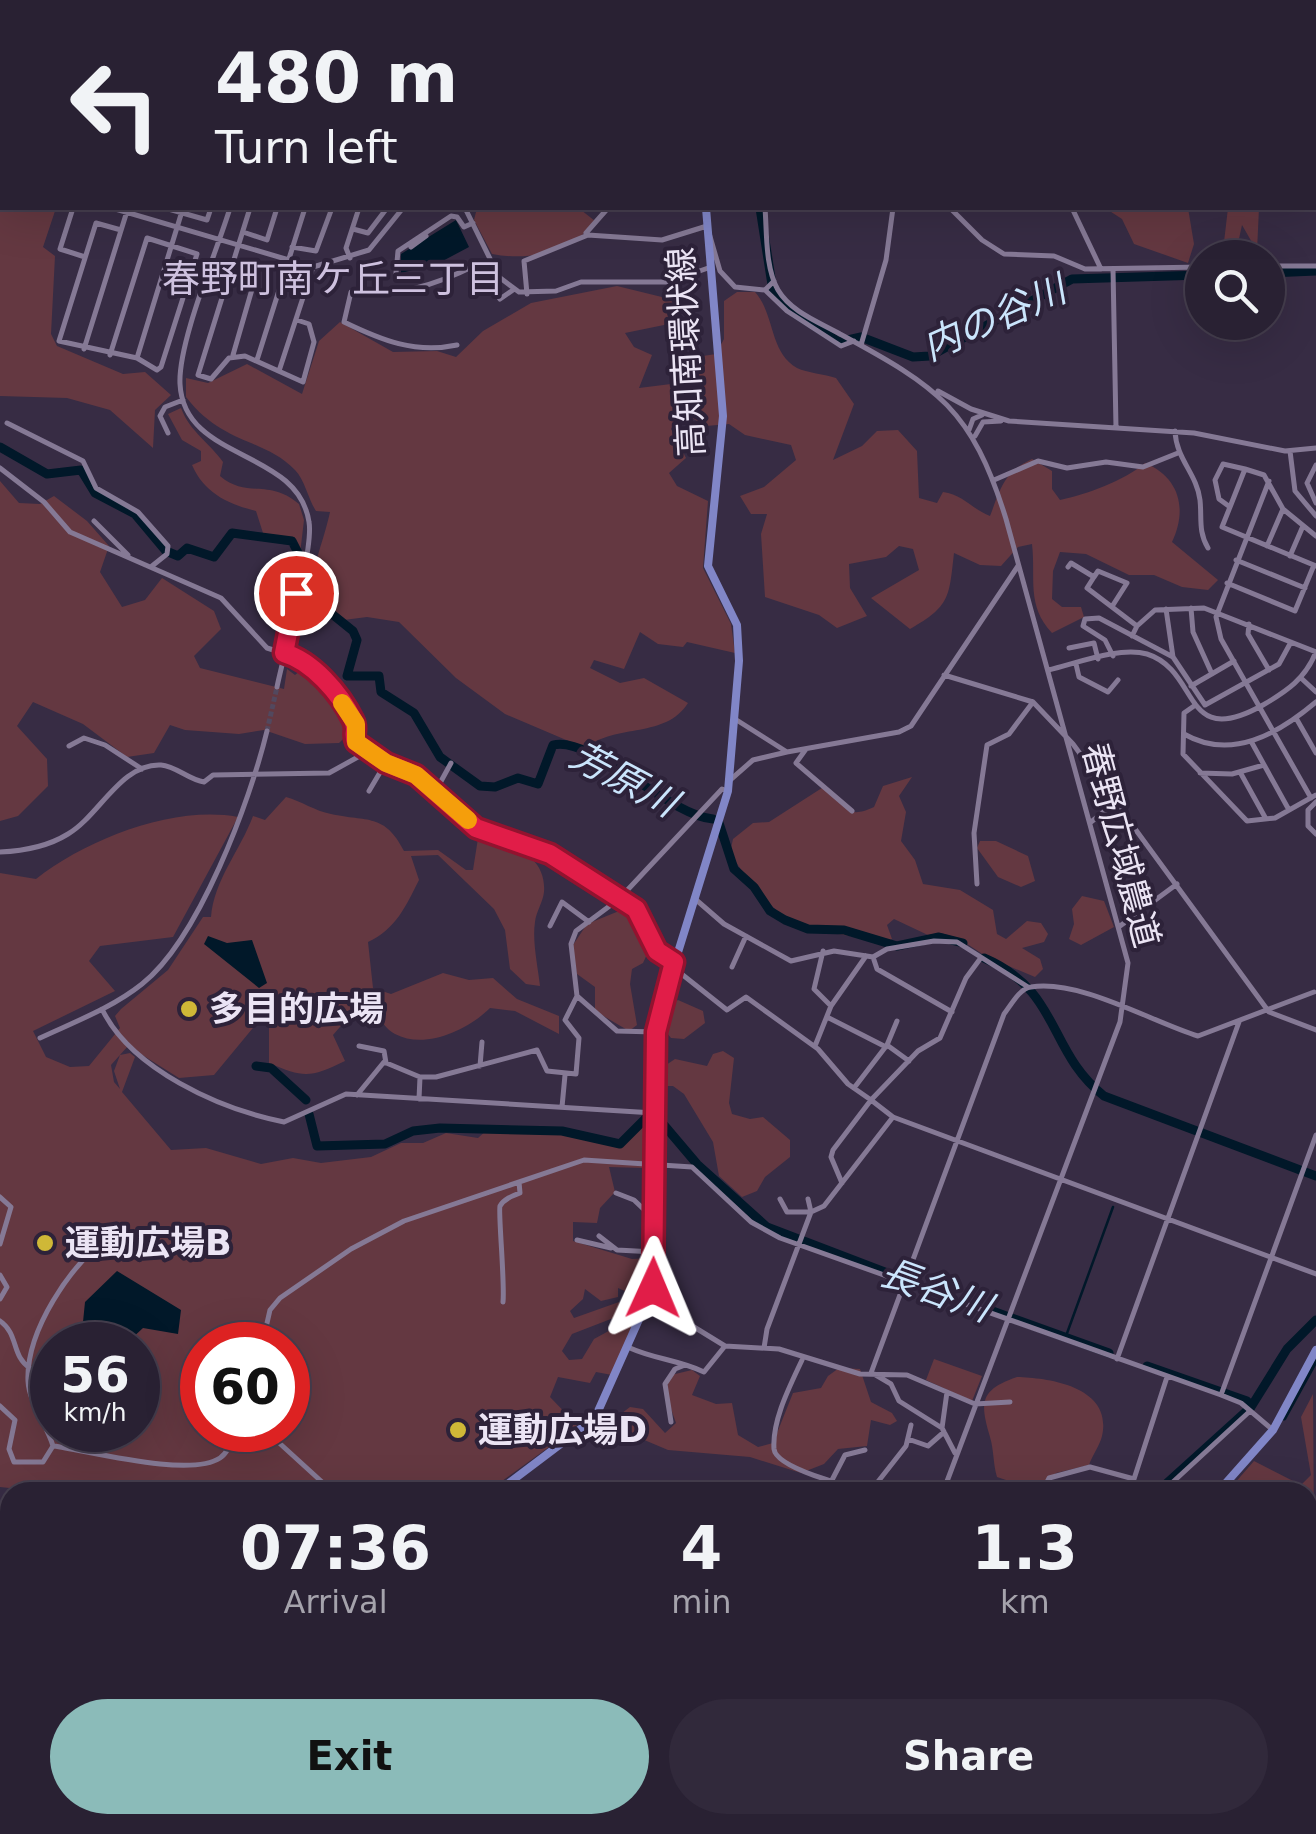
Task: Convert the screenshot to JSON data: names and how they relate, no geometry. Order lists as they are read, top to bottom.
{
  "streets": {
    "main road": ["高知南環状線"],
    "street": ["春野広域農道"]
  },
  "districts": ["春野町南ケ丘三丁目"],
  "water": ["内の谷川", "芳原川", "長谷川"],
  "places": ["多目的広場", "運動広場B", "運動広場D"],
  "page": {
    "turn": ["480 m", "Turn left"],
    "speed": "56 km/h",
    "limit": "60",
    "eta": [
      "07:36",
      "Arrival",
      "4",
      "min",
      "1.3",
      "km"
    ],
    "buttons": ["Exit", "Share"]
  }
}
